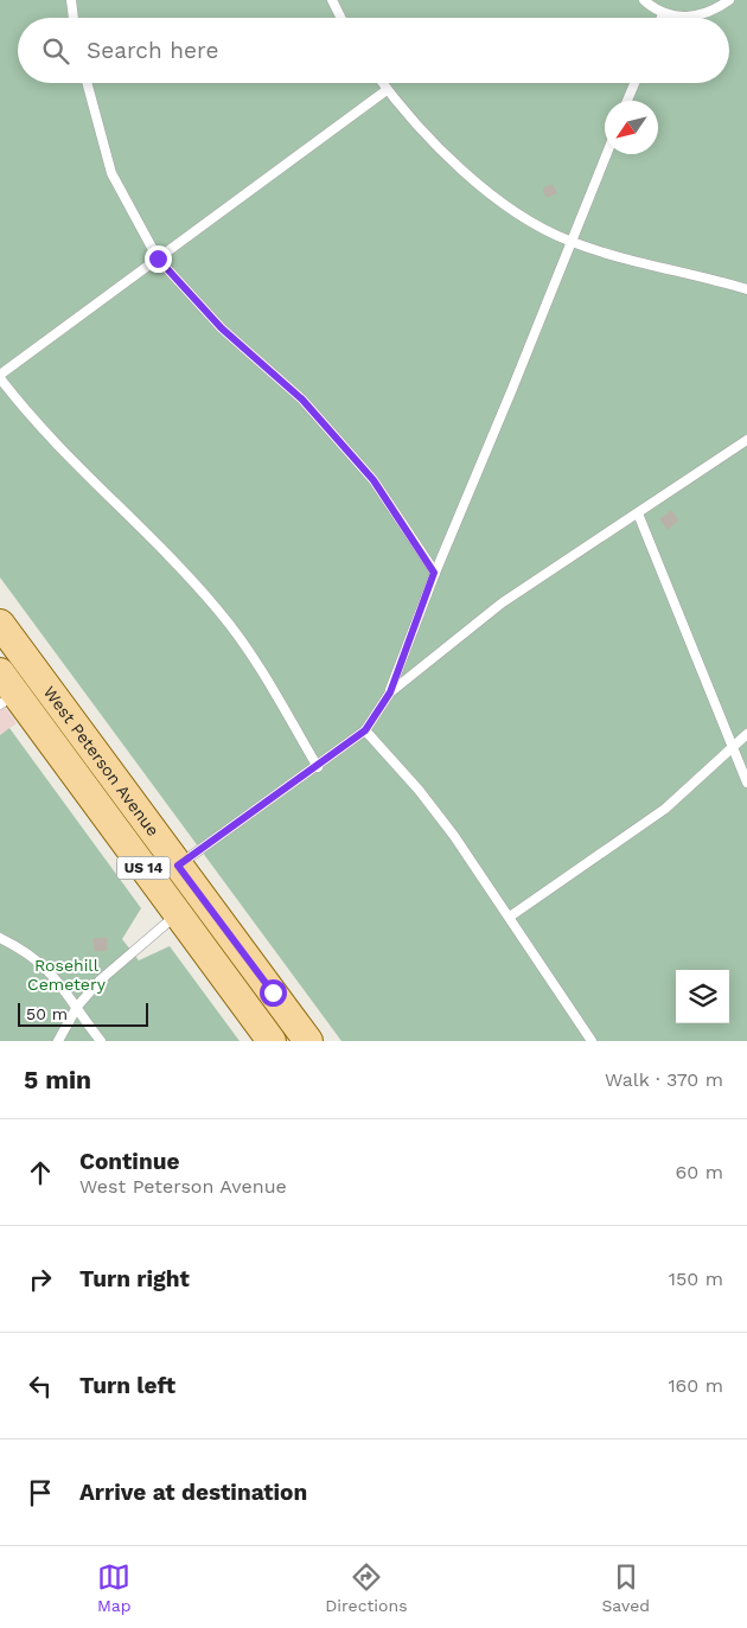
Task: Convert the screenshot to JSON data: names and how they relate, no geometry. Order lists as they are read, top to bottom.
{
  "streets": {
    "main road": ["West Peterson Avenue", "US 14"]
  },
  "parks": ["Rosehill Cemetery"],
  "scale_bar": "50 m",
  "north": "bottom left",
  "page": {
    "search": "Search here",
    "scale": "50 m",
    "heading": ["5 min", "Walk · 370 m"],
    "list": [
      ["Continue", "West Peterson Avenue", "60 m"],
      ["Turn right", "150 m"],
      ["Turn left", "160 m"],
      "Arrive at destination"
    ],
    "nav": ["Map", "Directions", "Saved"]
  }
}
